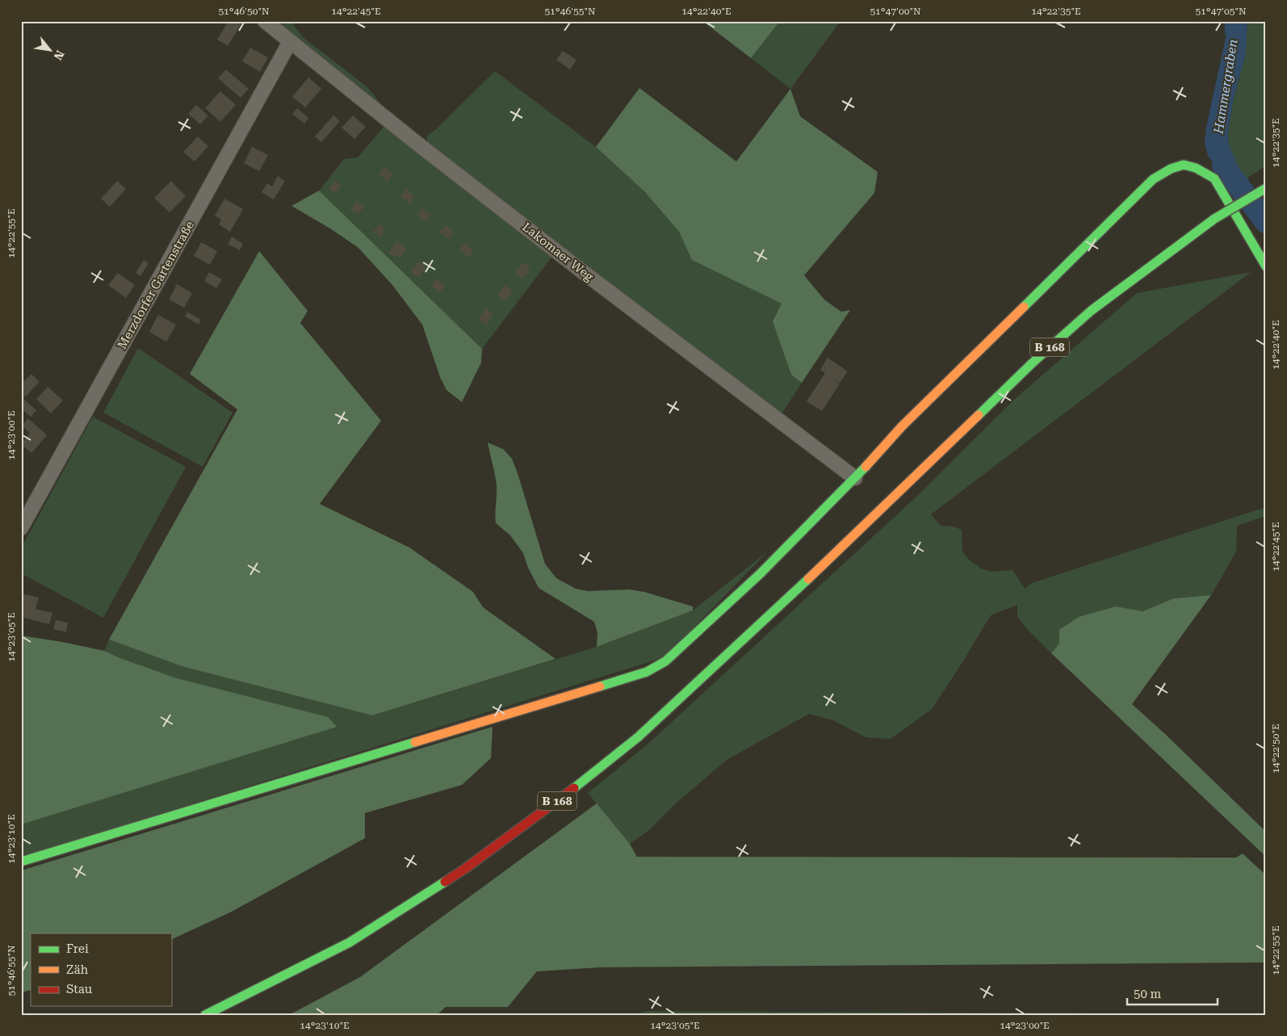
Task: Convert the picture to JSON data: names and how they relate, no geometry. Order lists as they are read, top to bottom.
{
  "streets": {
    "street": ["Lakomaer Weg", "Merzdorfer Gartenstraße", "B 168"]
  },
  "crossings": [
    ["Lakomaer Weg", "Merzdorfer Gartenstraße"]
  ],
  "water": ["Hammergraben"],
  "legend": ["Frei", "Zäh", "Stau"],
  "scale_bar": "50 m",
  "north": "bottom right",
  "coordinates": [
    "51°46'50\"N",
    "14°22'45\"E",
    "51°46'55\"N",
    "14°22'40\"E",
    "51°47'00\"N",
    "14°22'35\"E",
    "51°47'05\"N",
    "14°22'55\"E",
    "14°23'00\"E",
    "14°23'05\"E",
    "14°22'50\"E",
    "14°23'10\"E"
  ]
}
